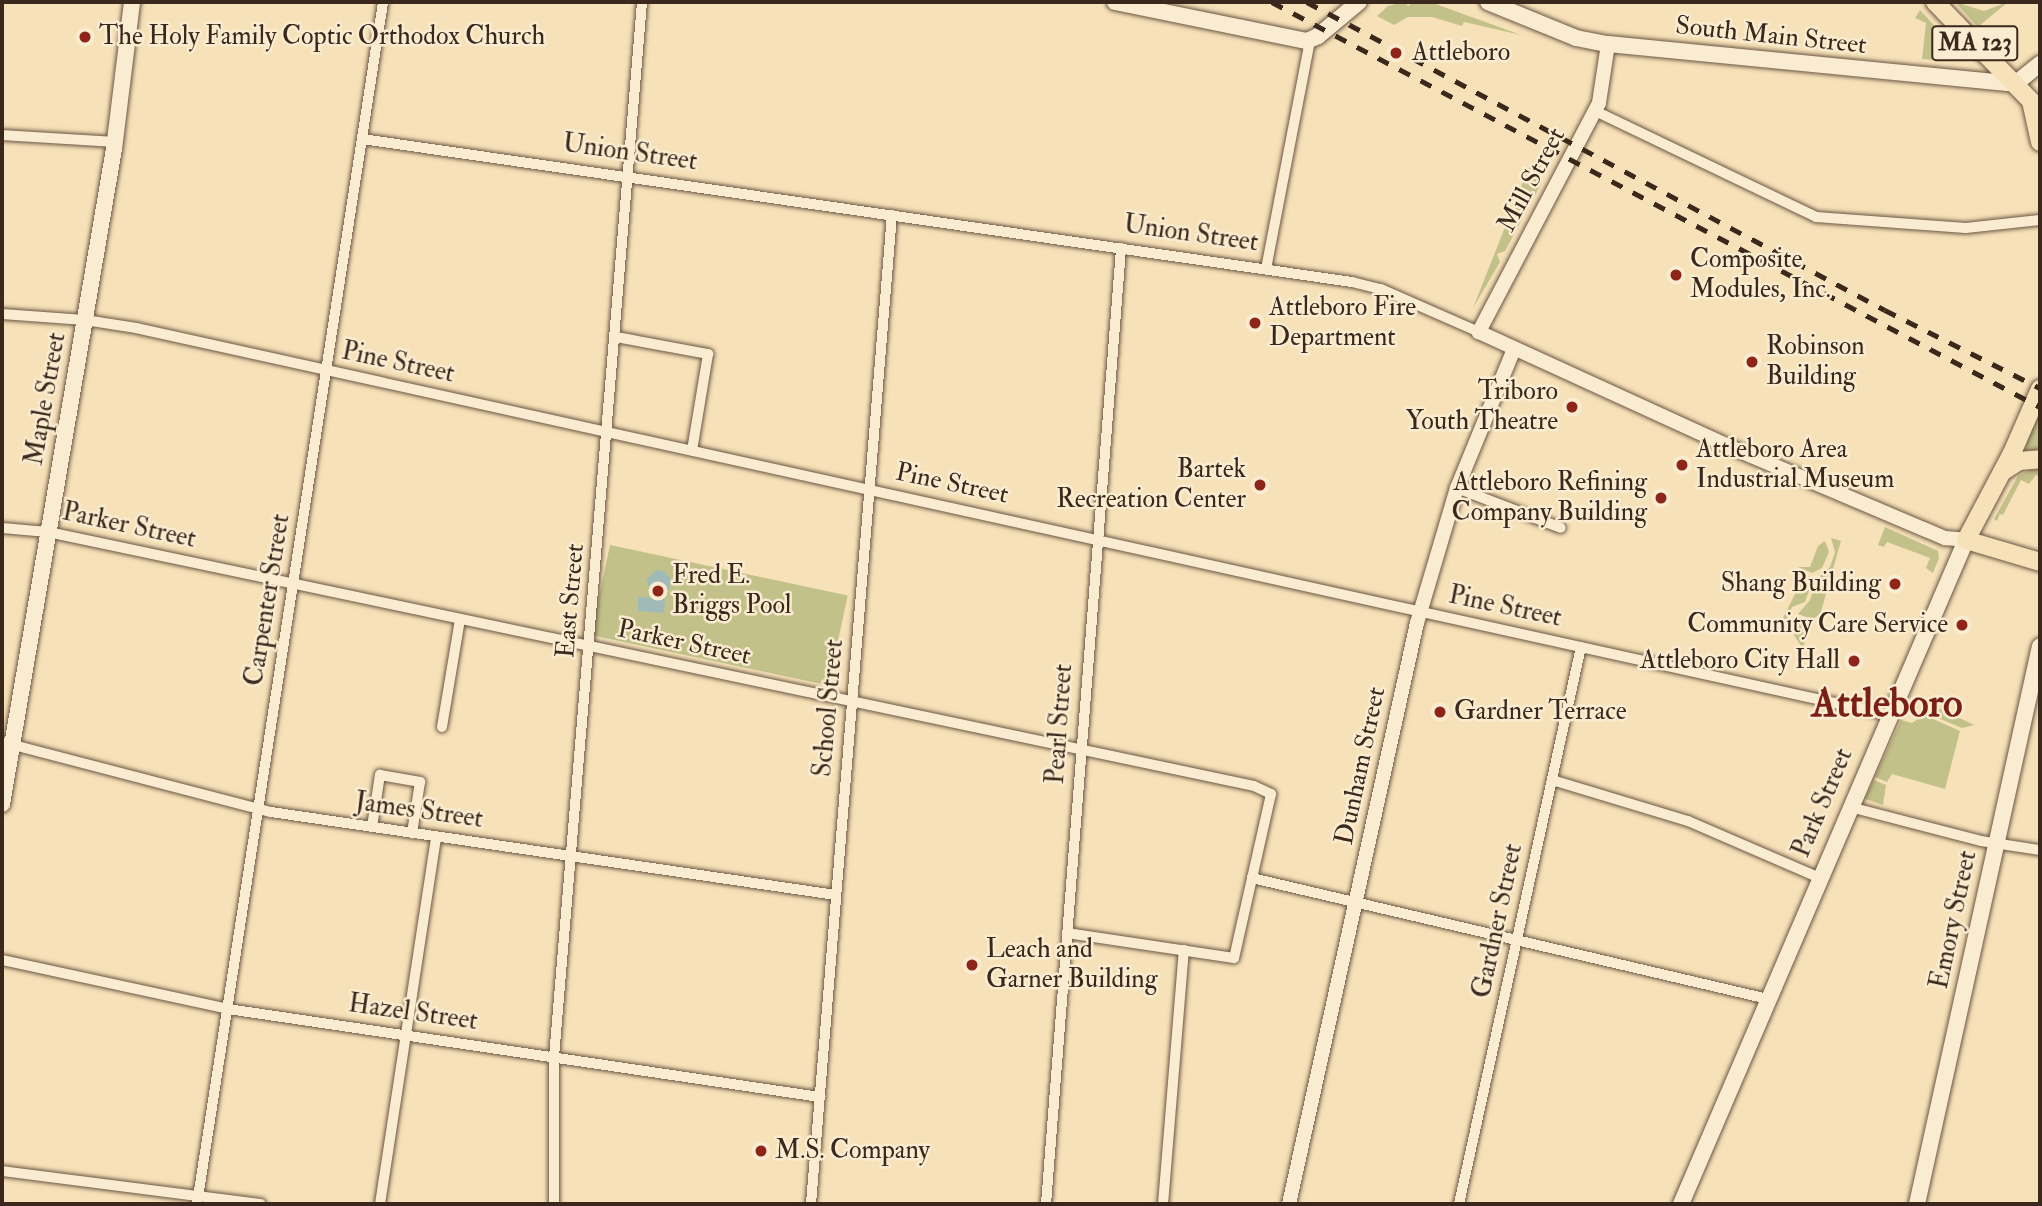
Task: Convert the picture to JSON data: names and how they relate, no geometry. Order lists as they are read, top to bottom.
{
  "streets": {
    "highway": ["MA 123", "Park Street"],
    "main road": ["South Main Street", "Maple Street", "Emory Street"],
    "street": [
      "Union Street",
      "Mill Street",
      "Pine Street",
      "Parker Street",
      "Carpenter Street",
      "East Street",
      "School Street",
      "Pearl Street",
      "Dunham Street",
      "James Street",
      "Gardner Street",
      "Hazel Street"
    ]
  },
  "crossings": [
    ["South Main Street", "MA 123"],
    ["South Main Street", "Mill Street"],
    ["Union Street", "Mill Street"],
    ["Union Street", "Carpenter Street"],
    ["Union Street", "East Street"],
    ["Union Street", "School Street"],
    ["Union Street", "Pearl Street"],
    ["Union Street", "Dunham Street"],
    ["Union Street", "Park Street"],
    ["Pine Street", "Maple Street"],
    ["Pine Street", "Carpenter Street"],
    ["Pine Street", "East Street"],
    ["Pine Street", "School Street"],
    ["Pine Street", "Pearl Street"],
    ["Pine Street", "Dunham Street"],
    ["Pine Street", "Park Street"],
    ["Pine Street", "Gardner Street"],
    ["Maple Street", "Parker Street"],
    ["Maple Street", "James Street"],
    ["Parker Street", "Carpenter Street"],
    ["Parker Street", "East Street"],
    ["Parker Street", "School Street"],
    ["Parker Street", "Pearl Street"],
    ["Carpenter Street", "James Street"],
    ["Carpenter Street", "Hazel Street"],
    ["East Street", "James Street"],
    ["East Street", "Hazel Street"],
    ["School Street", "James Street"],
    ["School Street", "Hazel Street"]
  ],
  "districts": ["Attleboro"],
  "places": [
    "The Holy Family Coptic Orthodox Church",
    "Attleboro",
    "Composite Modules, Inc.",
    "Attleboro Fire Department",
    "Robinson Building",
    "Triboro Youth Theatre",
    "Attleboro Area Industrial Museum",
    "Bartek Recreation Center",
    "Attleboro Refining Company Building",
    "Shang Building",
    "Fred E. Briggs Pool",
    "Community Care Service",
    "Attleboro City Hall",
    "Gardner Terrace",
    "Leach and Garner Building",
    "M.S. Company"
  ]
}
